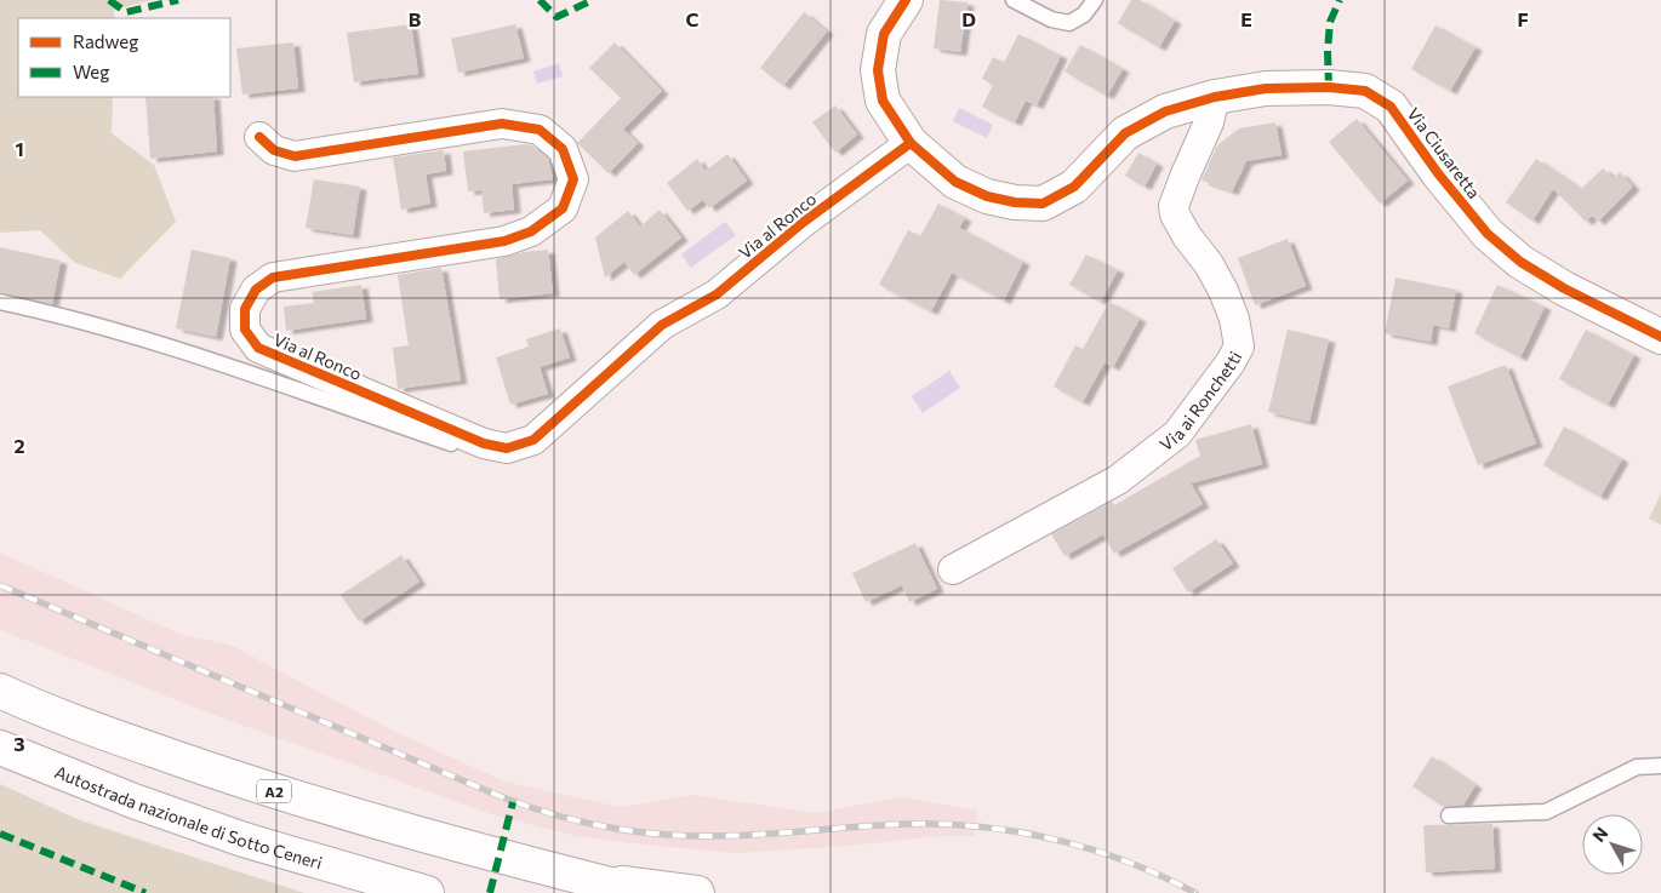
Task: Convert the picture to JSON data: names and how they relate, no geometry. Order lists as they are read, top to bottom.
{
  "streets": {
    "main road": ["Via Ciusaretta", "A2", "Autostrada nazionale di Sotto Ceneri"],
    "street": ["Via al Ronco", "Via ai Ronchetti"]
  },
  "crossings": [
    ["Via Ciusaretta", "Via al Ronco"],
    ["Via Ciusaretta", "Via ai Ronchetti"]
  ],
  "legend": ["Radweg", "Weg"],
  "north": "top left",
  "grid": {
    "columns": [
      "B",
      "C",
      "D",
      "E",
      "F"
    ],
    "rows": ["1", "2", "3"]
  }
}
